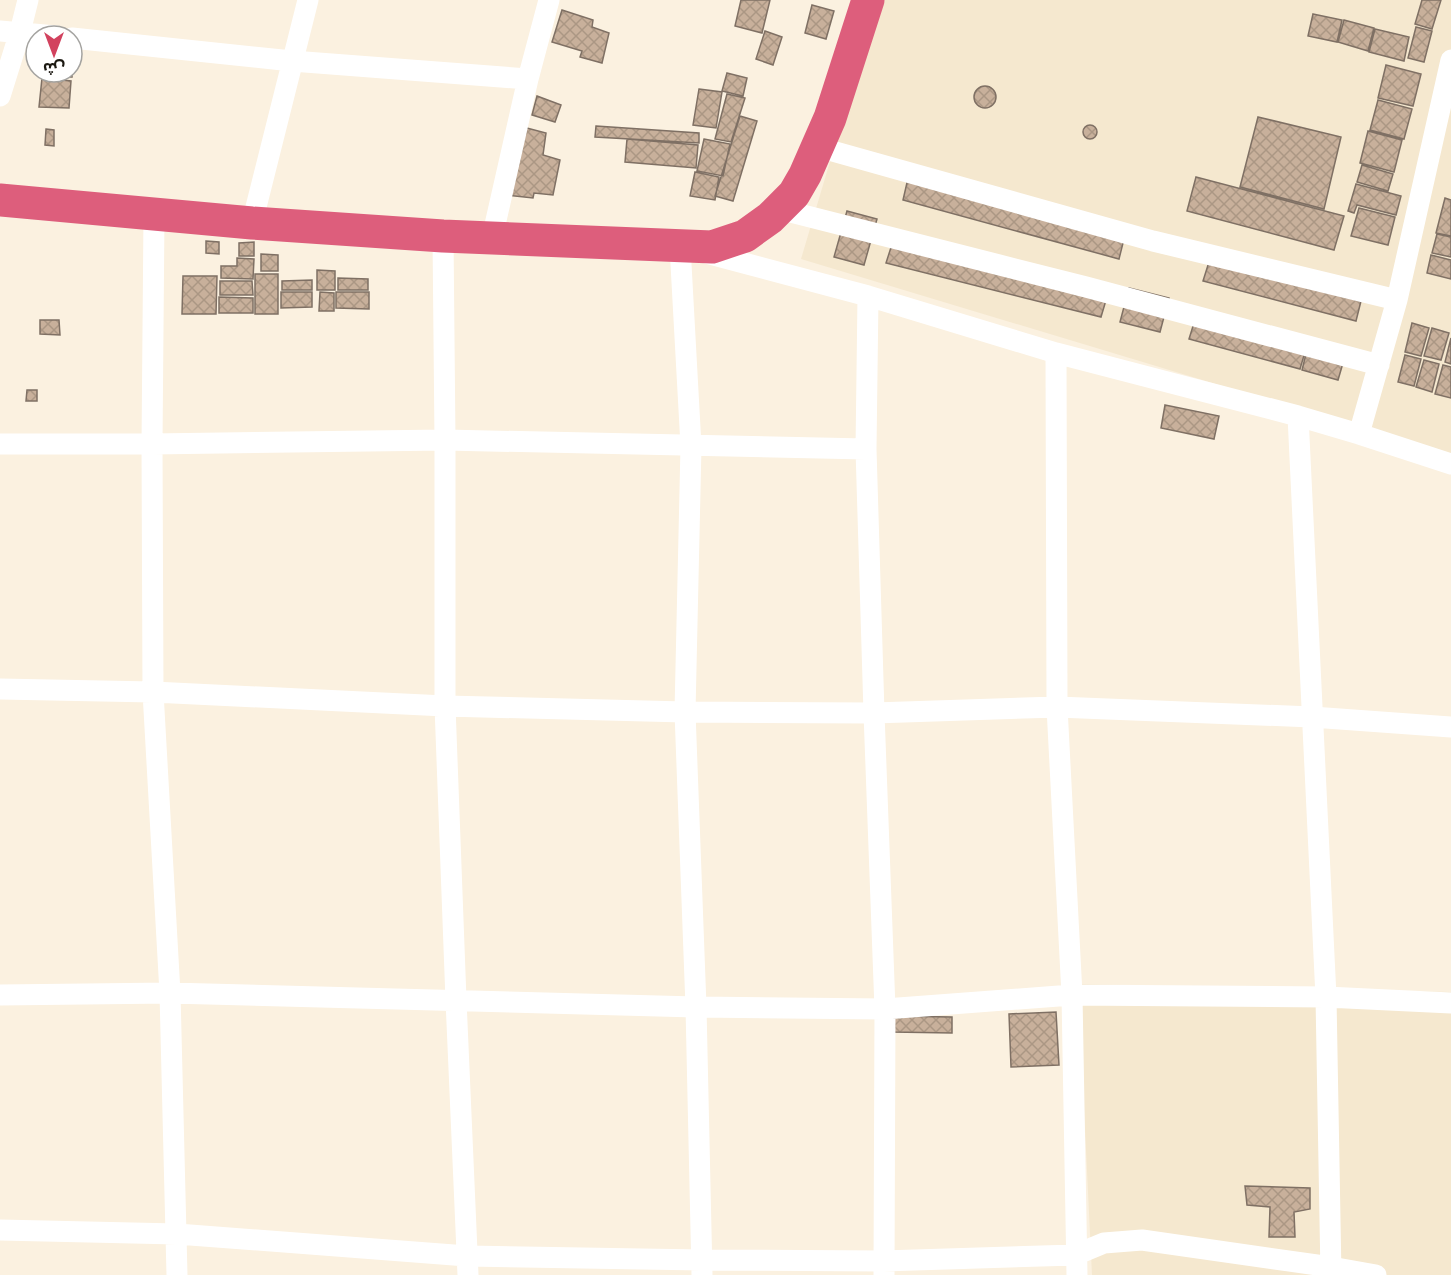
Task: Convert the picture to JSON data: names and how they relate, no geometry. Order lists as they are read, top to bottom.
{
  "north": "bottom"
}
